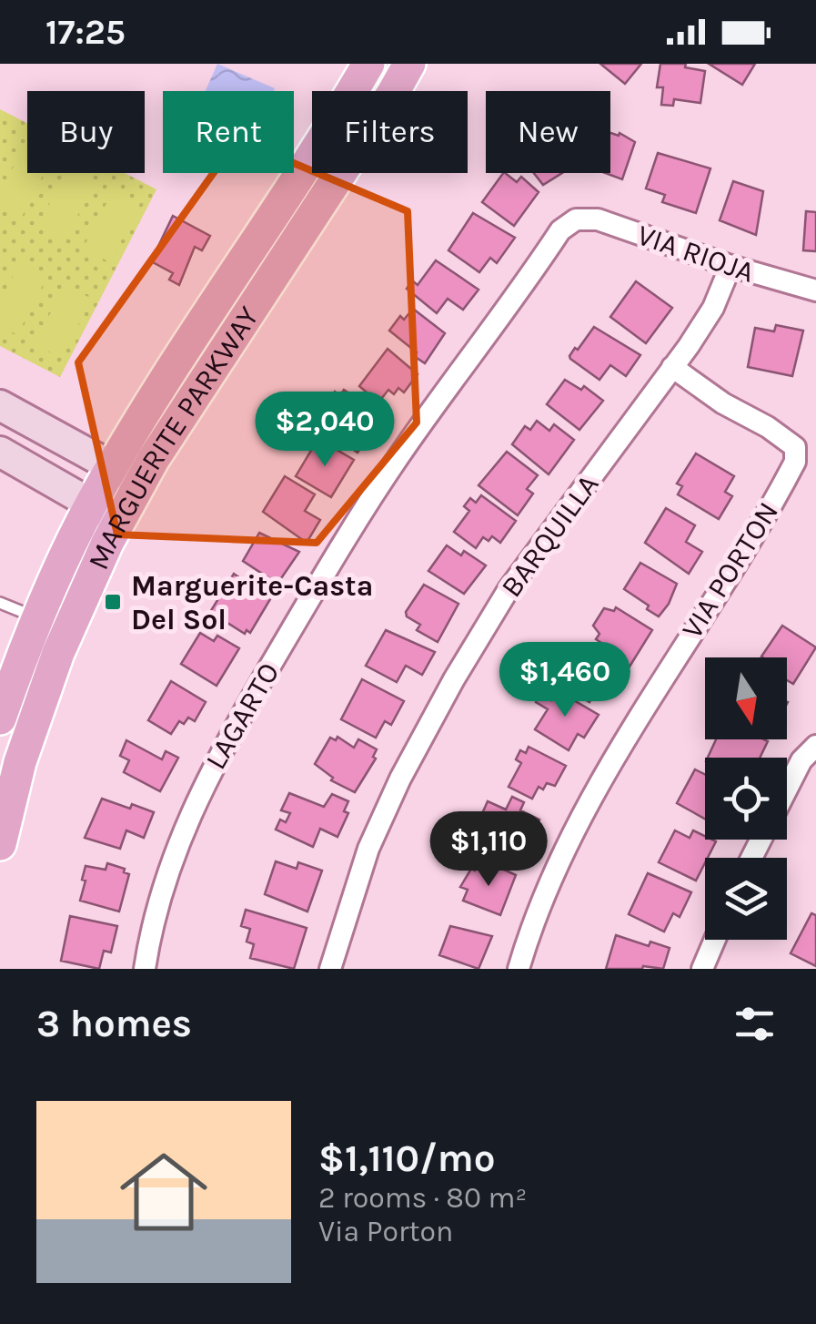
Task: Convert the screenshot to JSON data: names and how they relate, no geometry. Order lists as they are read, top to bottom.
{
  "streets": {
    "main road": ["MARGUERITE PARKWAY"],
    "street": [
      "VIA RIOJA",
      "BARQUILLA",
      "VIA PORTON",
      "LAGARTO"
    ]
  },
  "crossings": [
    ["VIA RIOJA", "BARQUILLA"],
    ["VIA RIOJA", "LAGARTO"],
    ["BARQUILLA", "VIA PORTON"]
  ],
  "places": {
    "transit": ["Marguerite-Casta Del Sol"]
  },
  "north": "bottom",
  "page": {
    "status": "17:25",
    "chip": [
      "Buy",
      "Rent",
      "Filters",
      "New"
    ],
    "price": ["$2,040", "$1,460", "$1,110"],
    "heading": "3 homes",
    "list": [
      {
        "name": "$1,110/mo",
        "note": "2 rooms · 80 m² · Via Porton"
      }
    ]
  }
}
